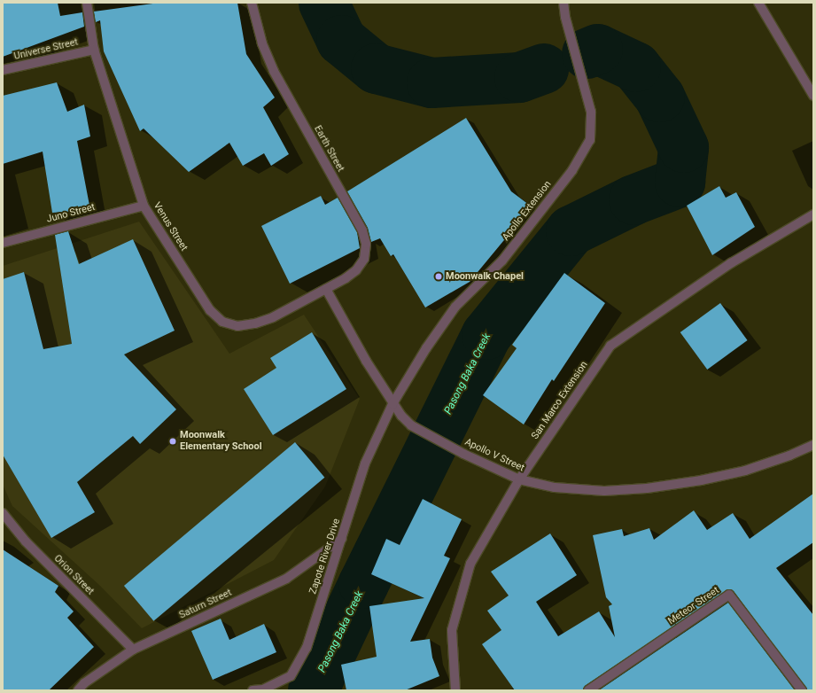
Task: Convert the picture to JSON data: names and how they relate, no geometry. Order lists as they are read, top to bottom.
{
  "streets": {
    "street": [
      "Universe Street",
      "Earth Street",
      "Apollo Extension",
      "Juno Street",
      "Venus Street",
      "San Marco Extension",
      "Apollo V Street",
      "Zapote River Drive",
      "Orion Street",
      "Saturn Street",
      "Meteor Street"
    ]
  },
  "crossings": [
    ["Universe Street", "Venus Street"],
    ["Earth Street", "Venus Street"],
    ["Earth Street", "Apollo V Street"],
    ["Apollo Extension", "Apollo V Street"],
    ["Apollo Extension", "Zapote River Drive"],
    ["Juno Street", "Venus Street"],
    ["Venus Street", "Apollo V Street"],
    ["San Marco Extension", "Apollo V Street"],
    ["Apollo V Street", "Zapote River Drive"],
    ["Zapote River Drive", "Saturn Street"],
    ["Orion Street", "Saturn Street"]
  ],
  "water": ["Pasong Baka Creek"],
  "places": ["Moonwalk Chapel", "Moonwalk Elementary School"]
}
